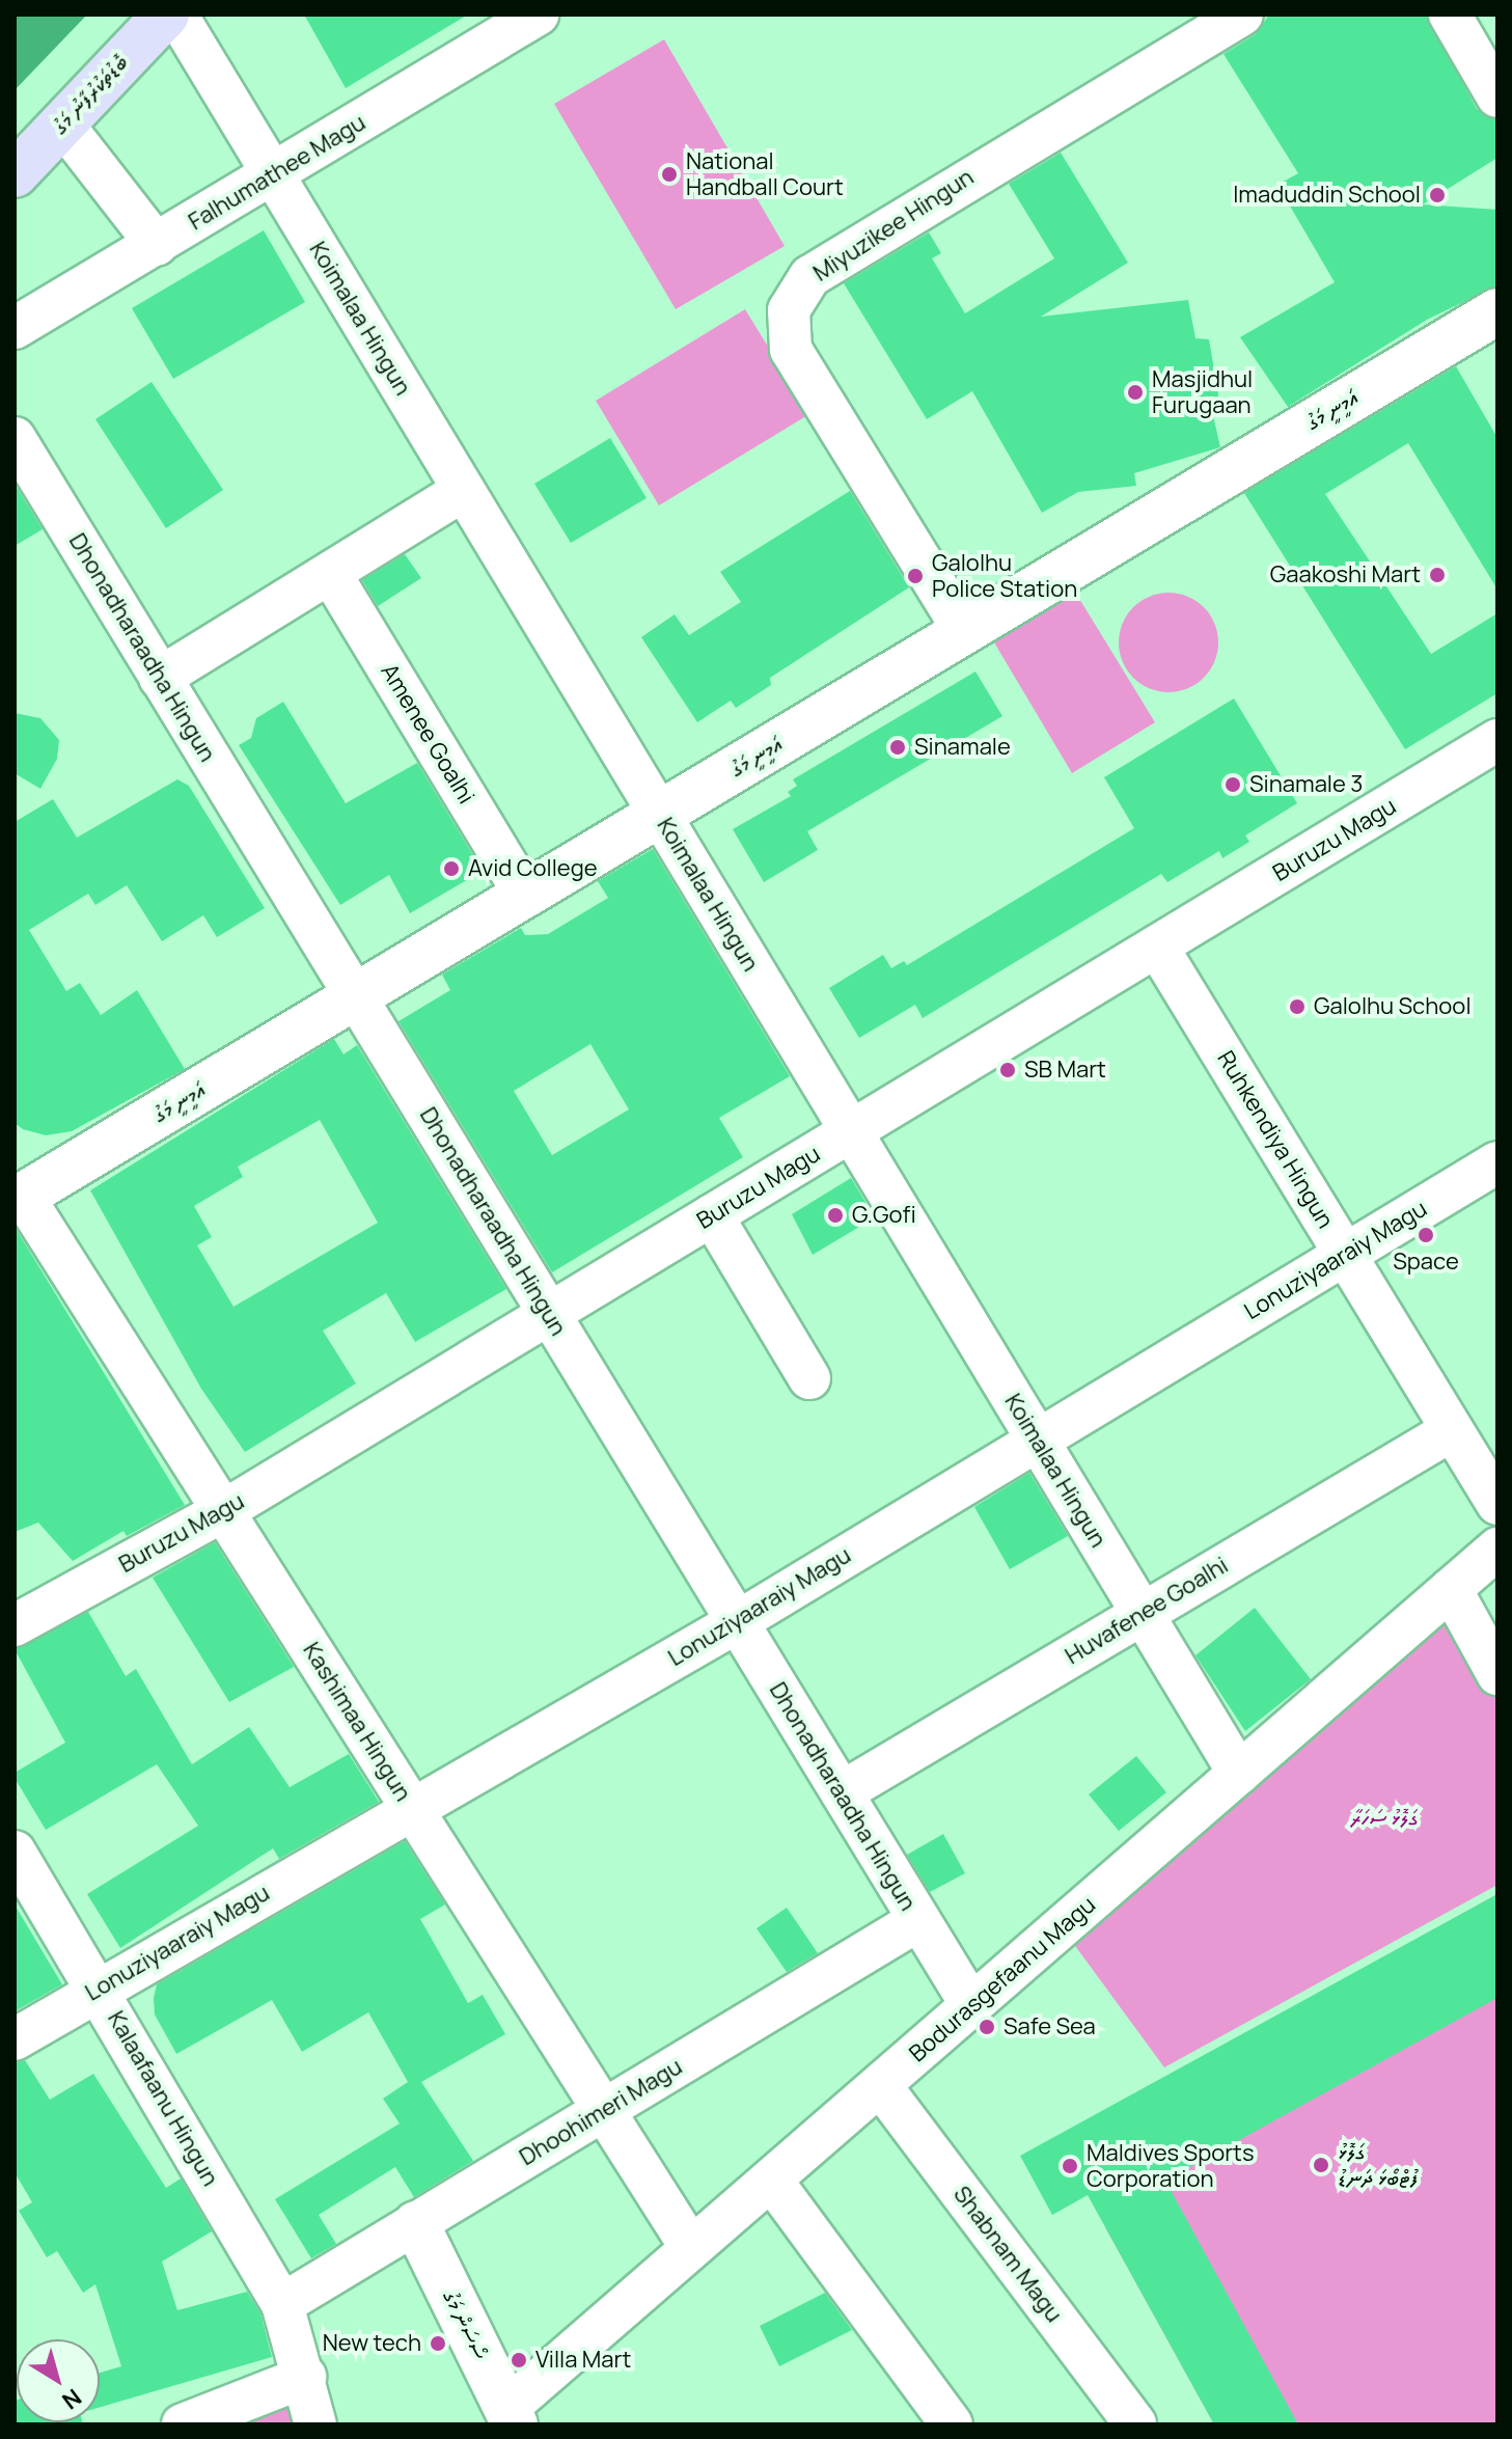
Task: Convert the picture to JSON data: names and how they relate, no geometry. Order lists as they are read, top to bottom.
{
  "streets": {
    "main road": ["ބޮޑުތަކުރުފާނު މަގު"],
    "street": [
      "Falhumathee Magu",
      "Miyuzikee Hingun",
      "Koimalaa Hingun",
      "އަމީނީ މަގު",
      "Dhonadharaadha Hingun",
      "Amenee Goalhi",
      "Buruzu Magu",
      "Ruhkendiya Hingun",
      "Lonuziyaaraiy Magu",
      "Huvafenee Goalhi",
      "Kashimaa Hingun",
      "Bodurasgefaanu Magu",
      "Kalaafaanu Hingun",
      "Dhoohimeri Magu",
      "Shabnam Magu",
      "ސޯސަން މަގު"
    ]
  },
  "crossings": [
    ["Falhumathee Magu", "Koimalaa Hingun"],
    ["Miyuzikee Hingun", "އަމީނީ މަގު"],
    ["Koimalaa Hingun", "އަމީނީ މަގު"],
    ["Koimalaa Hingun", "Buruzu Magu"],
    ["Koimalaa Hingun", "Lonuziyaaraiy Magu"],
    ["Koimalaa Hingun", "Huvafenee Goalhi"],
    ["Koimalaa Hingun", "Bodurasgefaanu Magu"],
    ["އަމީނީ މަގު", "Dhonadharaadha Hingun"],
    ["އަމީނީ މަގު", "Amenee Goalhi"],
    ["އަމީނީ މަގު", "Kashimaa Hingun"],
    ["Dhonadharaadha Hingun", "Buruzu Magu"],
    ["Dhonadharaadha Hingun", "Lonuziyaaraiy Magu"],
    ["Dhonadharaadha Hingun", "Huvafenee Goalhi"],
    ["Dhonadharaadha Hingun", "Bodurasgefaanu Magu"],
    ["Dhonadharaadha Hingun", "Dhoohimeri Magu"],
    ["Buruzu Magu", "Ruhkendiya Hingun"],
    ["Buruzu Magu", "Kashimaa Hingun"],
    ["Ruhkendiya Hingun", "Lonuziyaaraiy Magu"],
    ["Ruhkendiya Hingun", "Huvafenee Goalhi"],
    ["Lonuziyaaraiy Magu", "Kashimaa Hingun"],
    ["Lonuziyaaraiy Magu", "Kalaafaanu Hingun"],
    ["Kashimaa Hingun", "Bodurasgefaanu Magu"],
    ["Kashimaa Hingun", "Dhoohimeri Magu"],
    ["Bodurasgefaanu Magu", "Shabnam Magu"],
    ["Bodurasgefaanu Magu", "ސޯސަން މަގު"],
    ["Kalaafaanu Hingun", "Dhoohimeri Magu"],
    ["Dhoohimeri Magu", "ސޯސަން މަގު"]
  ],
  "parks": ["ގަލޮޅު ސަހަރާ"],
  "places": [
    "National Handball Court",
    "Imaduddin School",
    "Masjidhul Furugaan",
    "Gaakoshi Mart",
    "Galolhu Police Station",
    "Sinamale",
    "Sinamale 3",
    "Avid College",
    "Galolhu School",
    "SB Mart",
    "G.Gofi",
    "Space",
    "Safe Sea",
    "ގަލޮޅު ފުޓްބޯޅަ ދަނޑު",
    "Maldives Sports Corporation",
    "New tech",
    "Villa Mart"
  ],
  "north": "bottom right"
}
